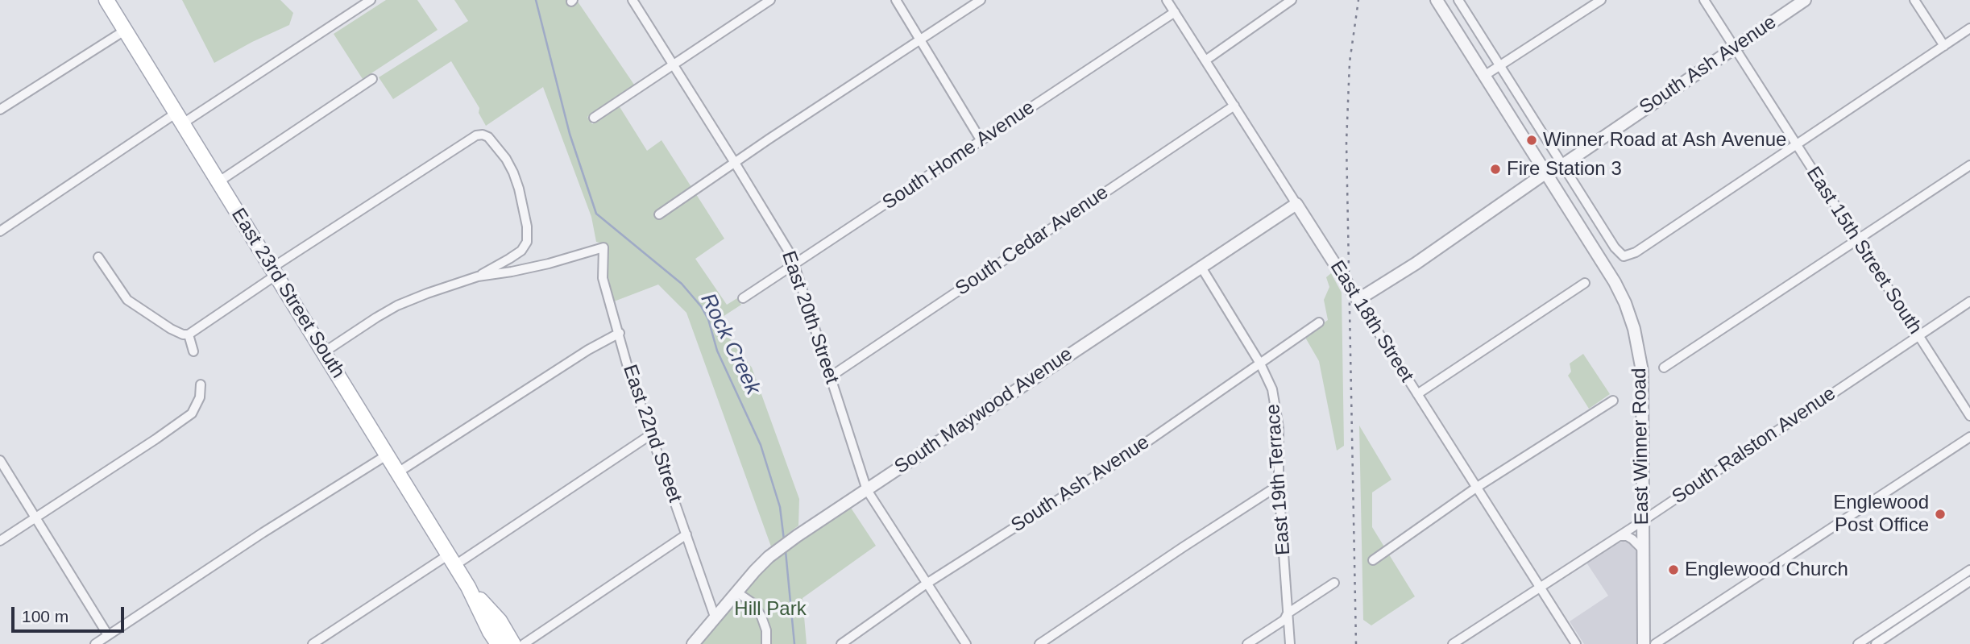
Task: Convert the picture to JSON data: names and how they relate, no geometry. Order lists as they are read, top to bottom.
{
  "streets": {
    "main road": ["East 23rd Street South"],
    "street": [
      "South Ash Avenue",
      "South Home Avenue",
      "South Cedar Avenue",
      "East 15th Street South",
      "East 20th Street",
      "East 18th Street",
      "South Maywood Avenue",
      "East 22nd Street",
      "South Ralston Avenue",
      "East Winner Road",
      "East 19th Terrace"
    ]
  },
  "crossings": [
    ["South Ash Avenue", "East 15th Street South"],
    ["South Ash Avenue", "East 20th Street"],
    ["South Ash Avenue", "East 18th Street"],
    ["South Ash Avenue", "East Winner Road"],
    ["South Ash Avenue", "East 19th Terrace"],
    ["South Home Avenue", "East 20th Street"],
    ["South Home Avenue", "East 18th Street"],
    ["South Cedar Avenue", "East 20th Street"],
    ["South Cedar Avenue", "East 18th Street"],
    ["East 15th Street South", "South Ralston Avenue"],
    ["East 20th Street", "South Maywood Avenue"],
    ["East 18th Street", "South Maywood Avenue"],
    ["East 18th Street", "South Ralston Avenue"],
    ["South Maywood Avenue", "East 22nd Street"],
    ["South Maywood Avenue", "East 19th Terrace"],
    ["South Ralston Avenue", "East Winner Road"]
  ],
  "water": ["Rock Creek"],
  "parks": ["Hill Park"],
  "places": [
    "Winner Road at Ash Avenue",
    "Fire Station 3",
    "Englewood Post Office",
    "Englewood Church"
  ],
  "scale_bar": "100 m"
}
